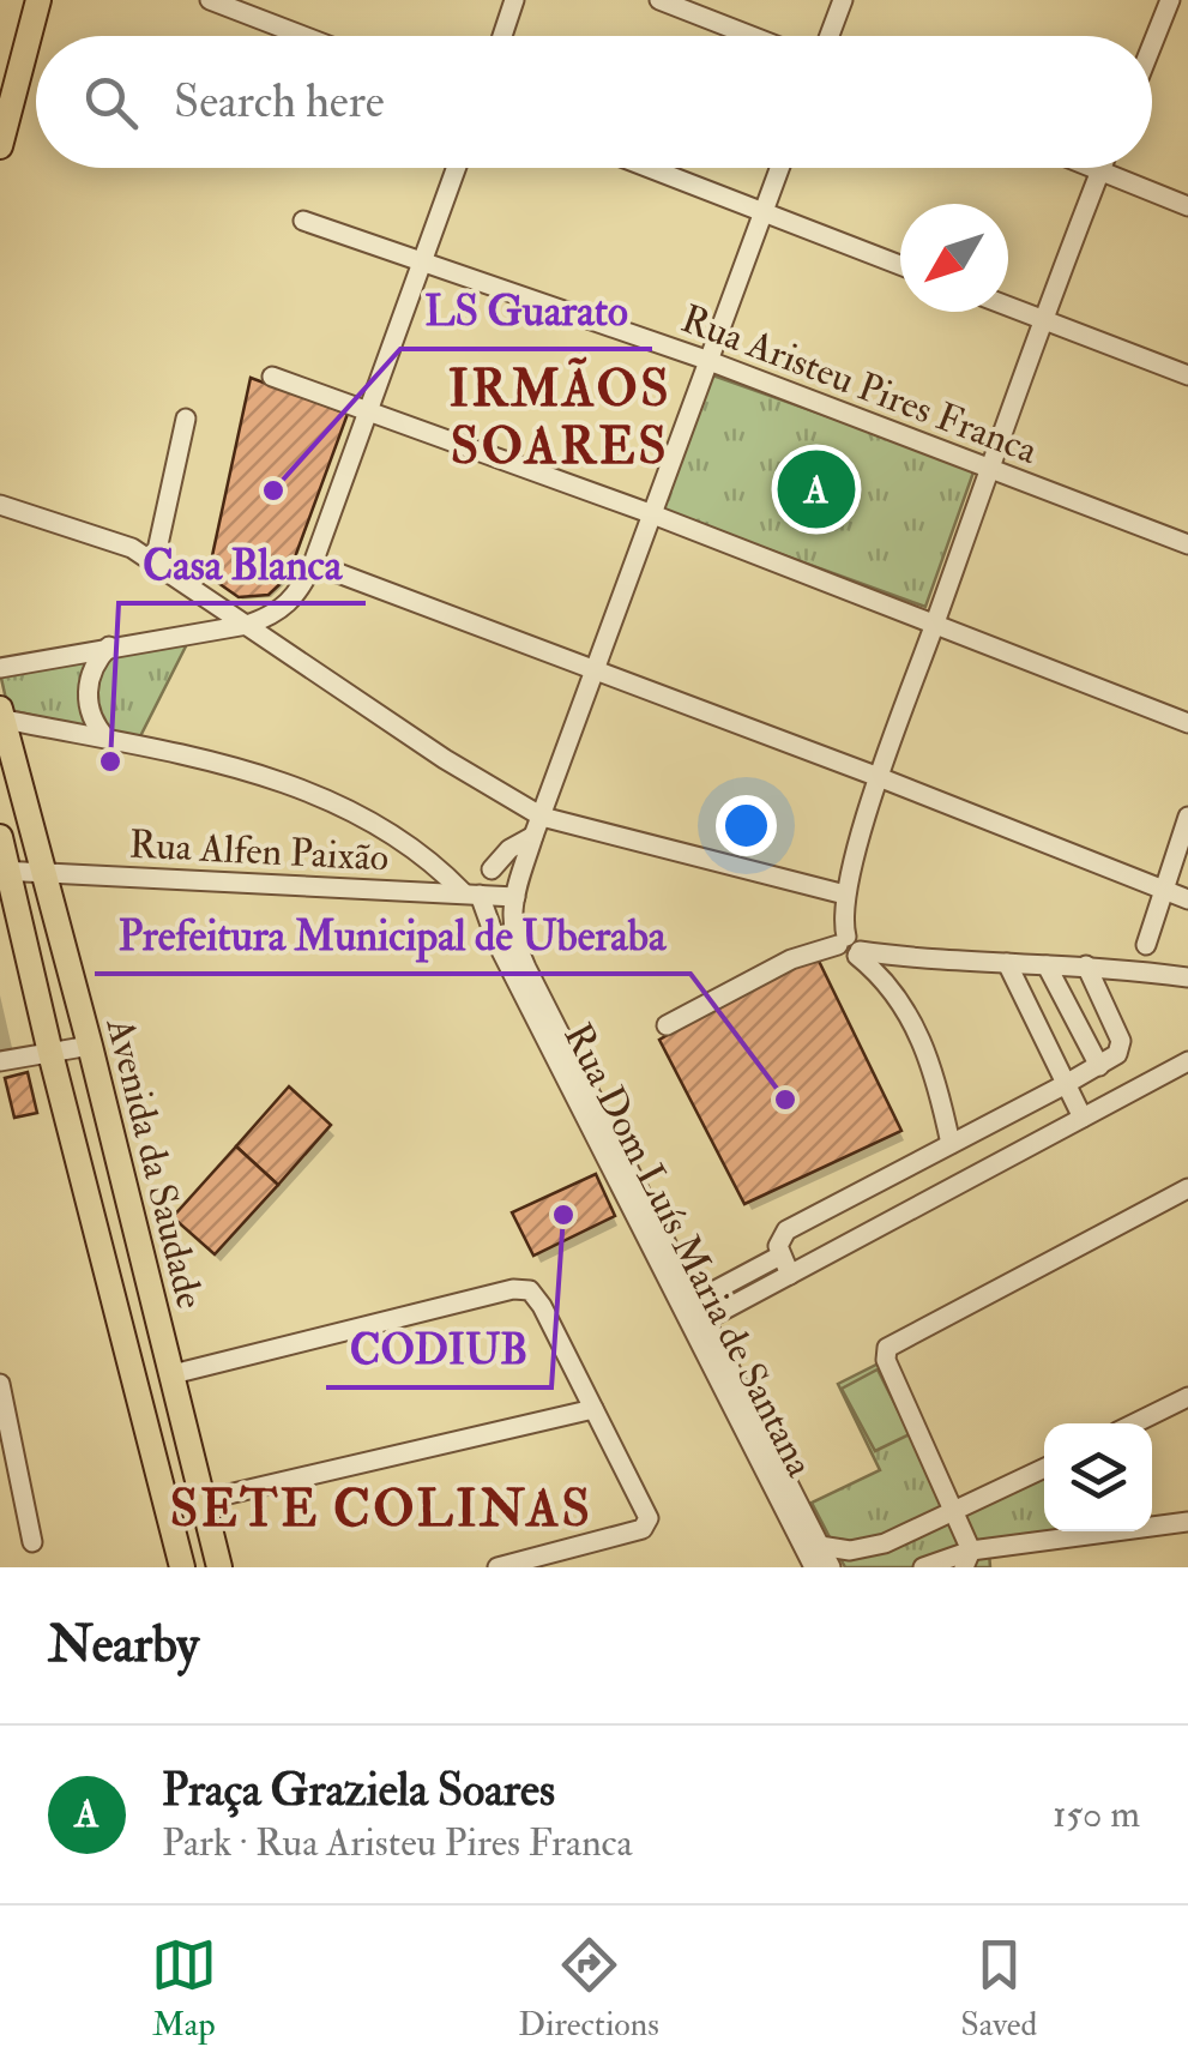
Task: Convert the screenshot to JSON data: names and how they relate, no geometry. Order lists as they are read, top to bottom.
{
  "streets": {
    "main road": ["Avenida da Saudade"],
    "street": ["Rua Aristeu Pires Franca", "Rua Alfen Paixão", "Rua Dom Luís Maria de Santana"]
  },
  "crossings": [
    ["Rua Alfen Paixão", "Avenida da Saudade"],
    ["Rua Alfen Paixão", "Rua Dom Luís Maria de Santana"]
  ],
  "districts": ["IRMÃOS SOARES", "SETE COLINAS"],
  "places": [
    "LS Guarato",
    "Casa Blanca",
    "Prefeitura Municipal de Uberaba",
    "CODIUB"
  ],
  "north": "bottom left",
  "page": {
    "search": "Search here",
    "pins": "A",
    "heading": "Nearby",
    "list": [
      {
        "mark": "A",
        "name": "Praça Graziela Soares",
        "note": "Park · Rua Aristeu Pires Franca",
        "value": "150 m"
      }
    ],
    "nav": ["Map", "Directions", "Saved"]
  }
}
